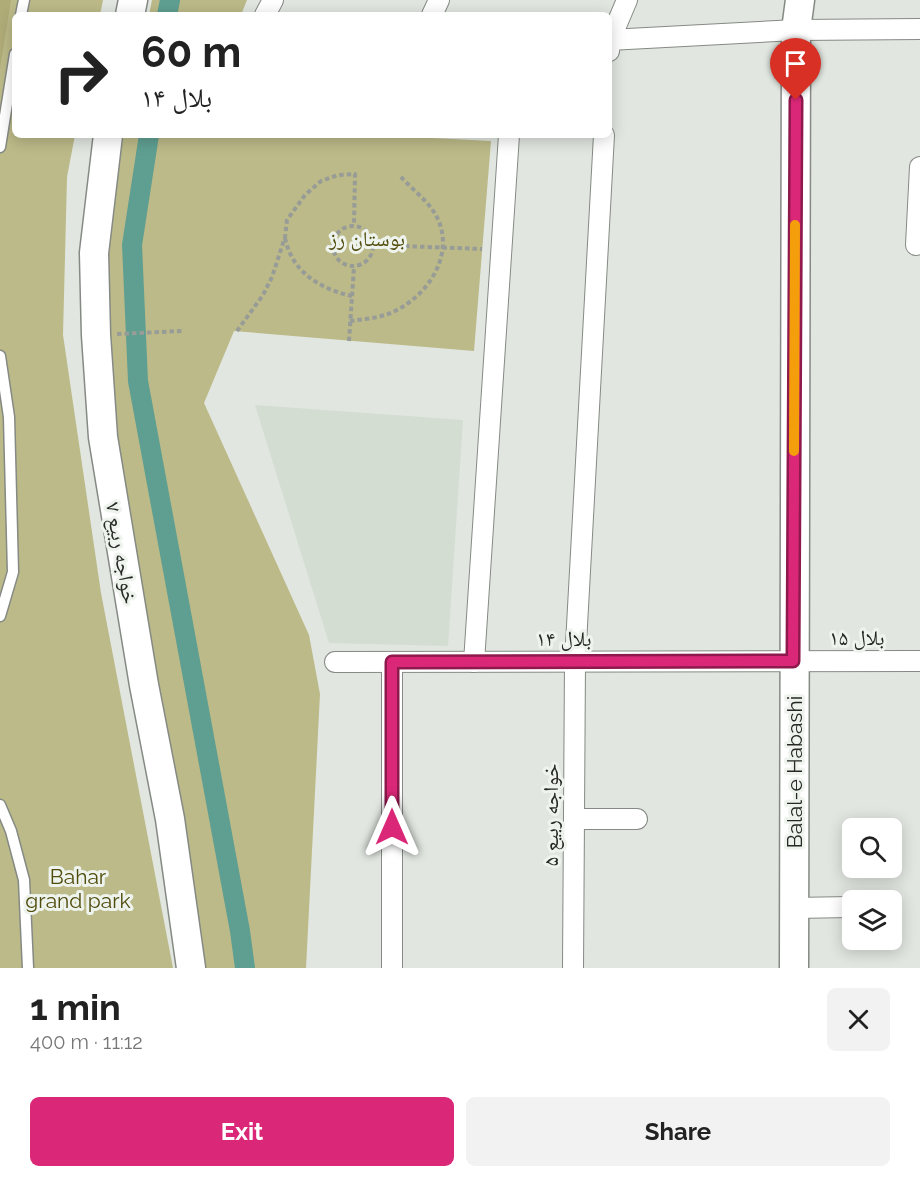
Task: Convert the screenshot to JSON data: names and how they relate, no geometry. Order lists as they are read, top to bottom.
{
  "streets": {
    "street": [
      "خواجه ربیع ۷",
      "بلال ۱۵",
      "بلال ۱۴",
      "Balal-e Habashi",
      "خواجه ربیع ۵"
    ]
  },
  "crossings": [
    ["بلال ۱۵", "بلال ۱۴"],
    ["بلال ۱۵", "Balal-e Habashi"],
    ["بلال ۱۴", "Balal-e Habashi"],
    ["بلال ۱۴", "خواجه ربیع ۵"]
  ],
  "parks": ["بوستان رز", "Bahar grand park"],
  "page": {
    "turn": ["60 m", "بلال ۱۴"],
    "heading": ["1 min", "400 m · 11:12"],
    "buttons": ["Exit", "Share"]
  }
}
